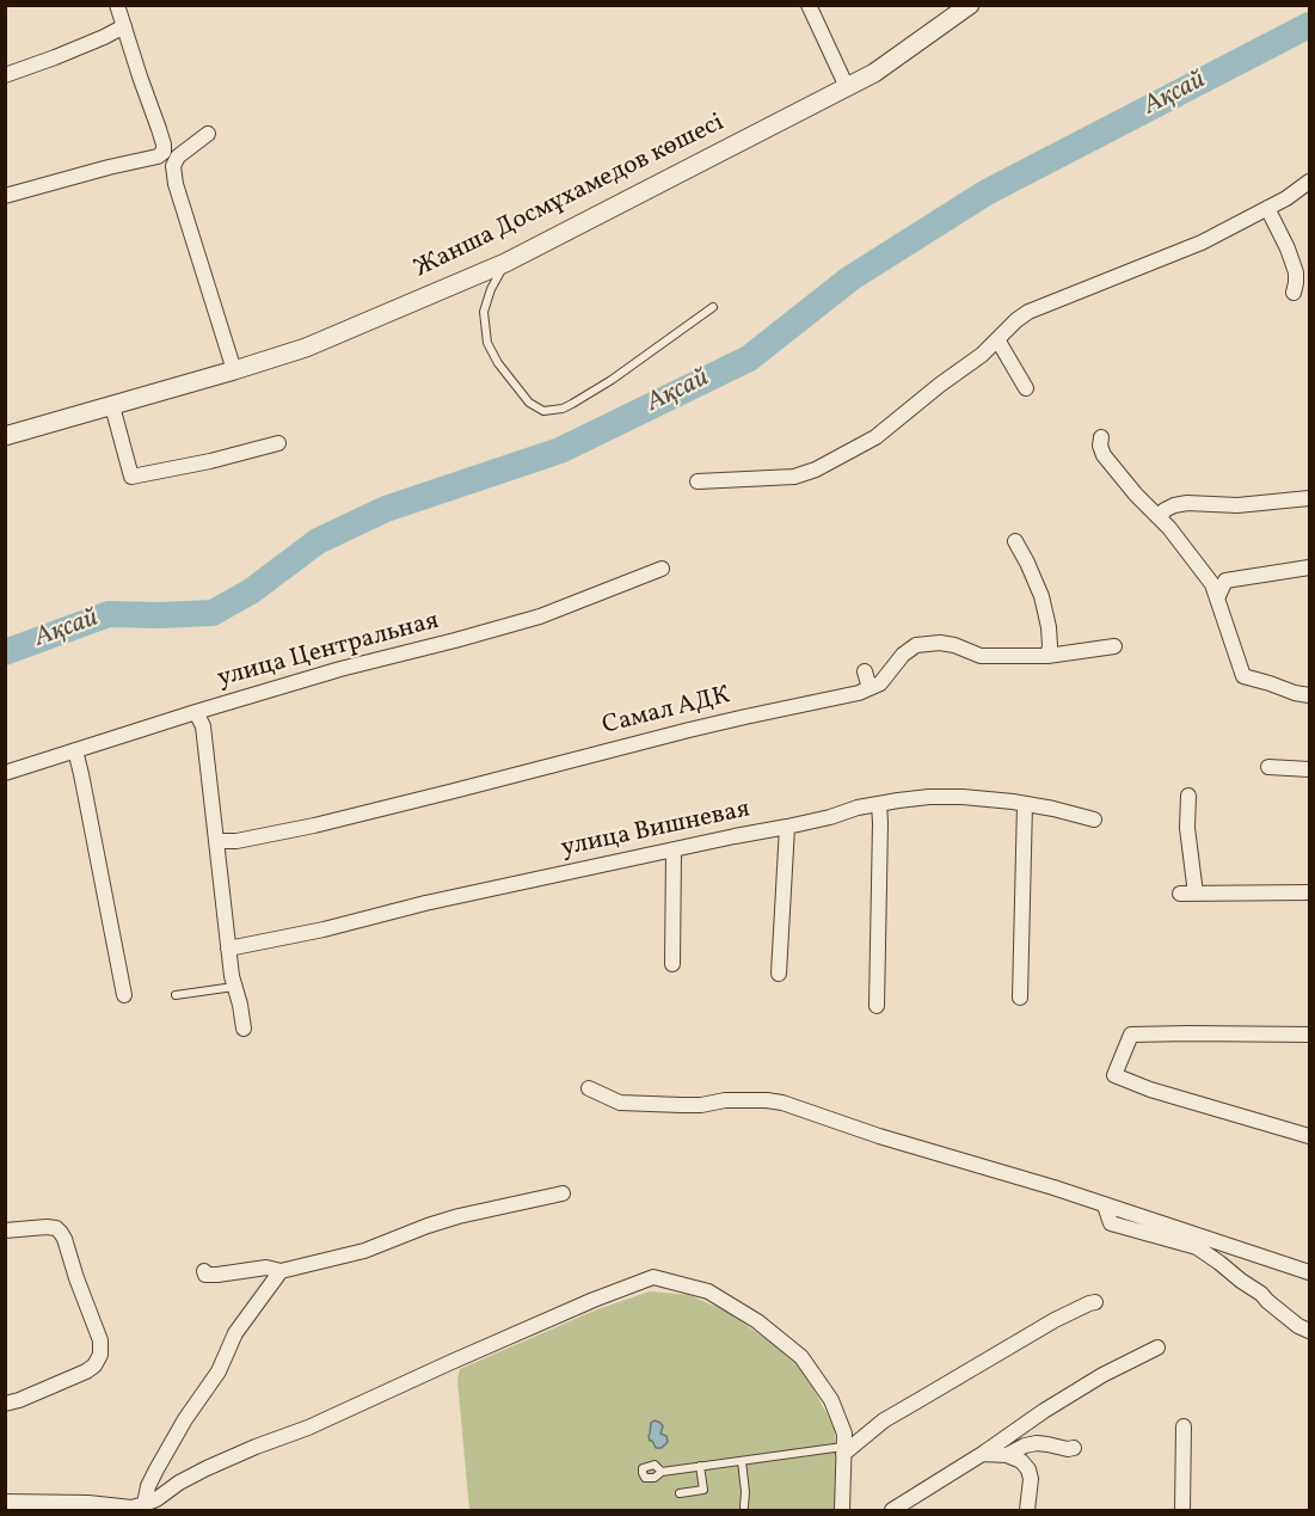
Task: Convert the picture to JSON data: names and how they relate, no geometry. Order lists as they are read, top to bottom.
{
  "streets": {
    "street": [
      "Жанша Досмұхамедов көшесі",
      "улица Центральная",
      "Самал АДК",
      "улица Вишневая"
    ]
  },
  "water": ["Ақсай"]
}
